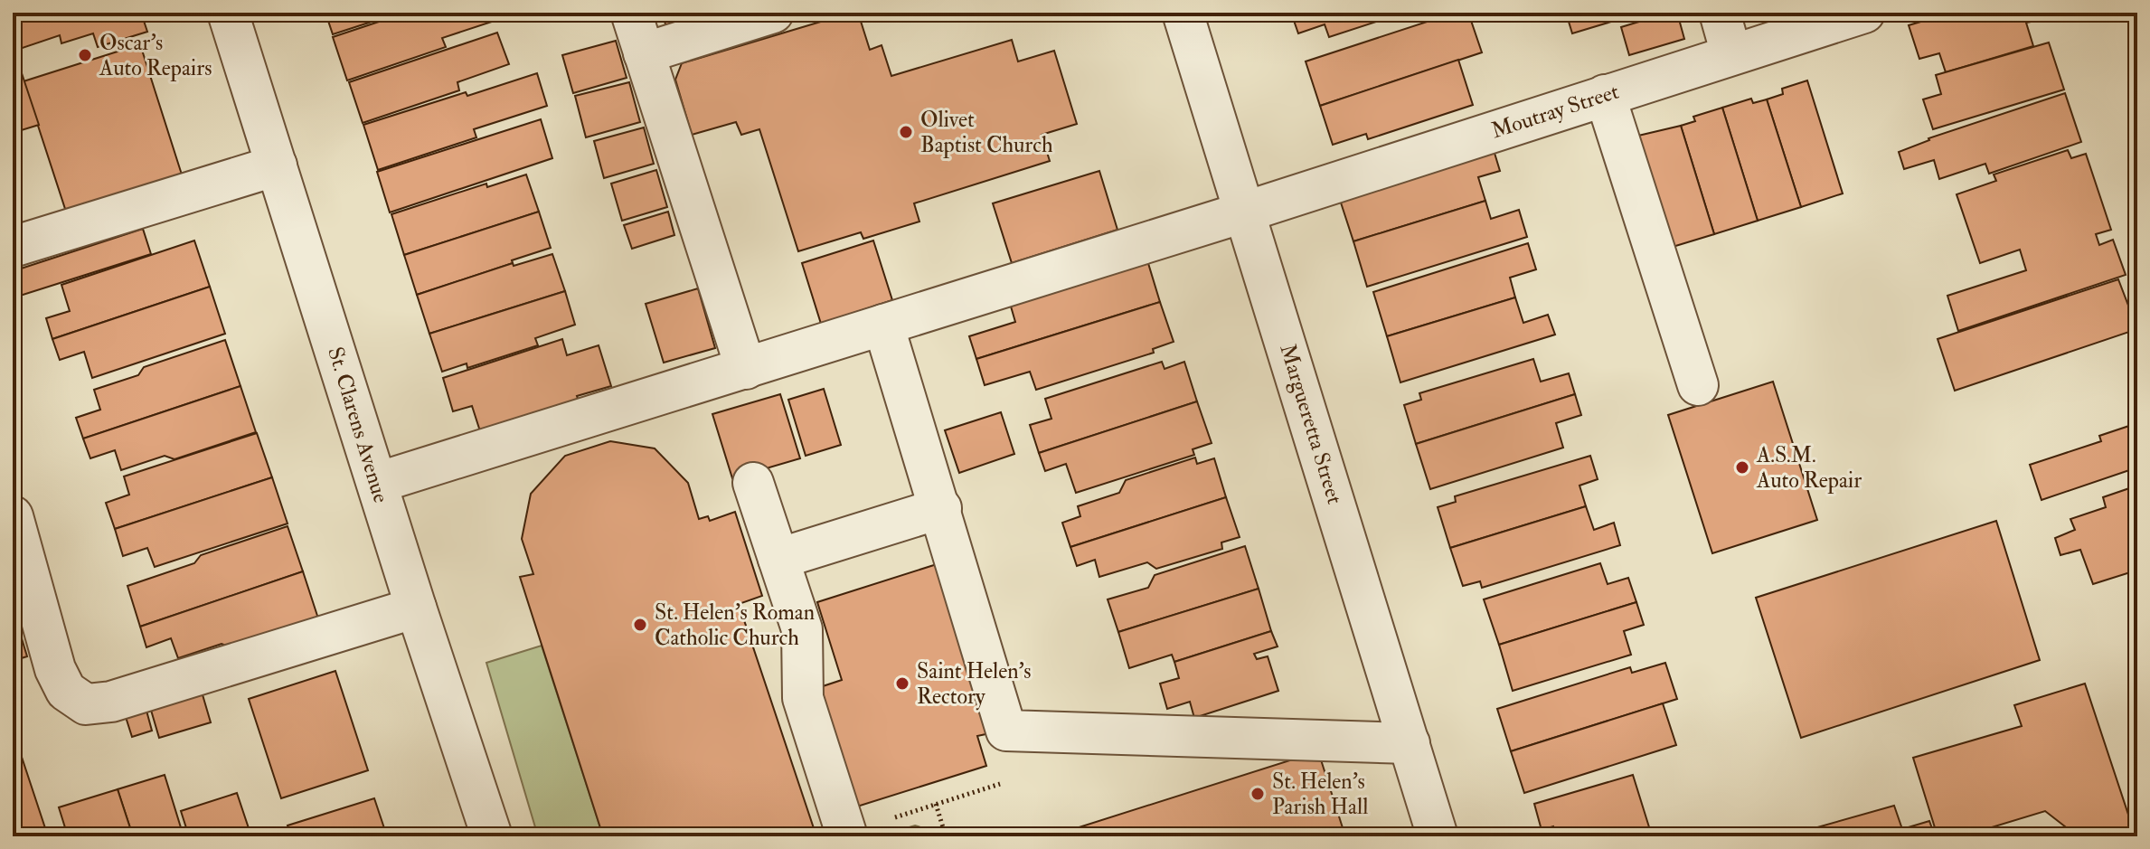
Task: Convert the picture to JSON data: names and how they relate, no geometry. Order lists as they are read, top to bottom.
{
  "streets": {
    "street": ["Moutray Street", "Margueretta Street", "St. Clarens Avenue"]
  },
  "crossings": [
    ["Moutray Street", "Margueretta Street"],
    ["Moutray Street", "St. Clarens Avenue"]
  ],
  "places": [
    "Oscar's Auto Repairs",
    "Olivet Baptist Church",
    "A.S.M. Auto Repair",
    "St. Helen's Roman Catholic Church",
    "Saint Helen's Rectory",
    "St. Helen's Parish Hall"
  ]
}
